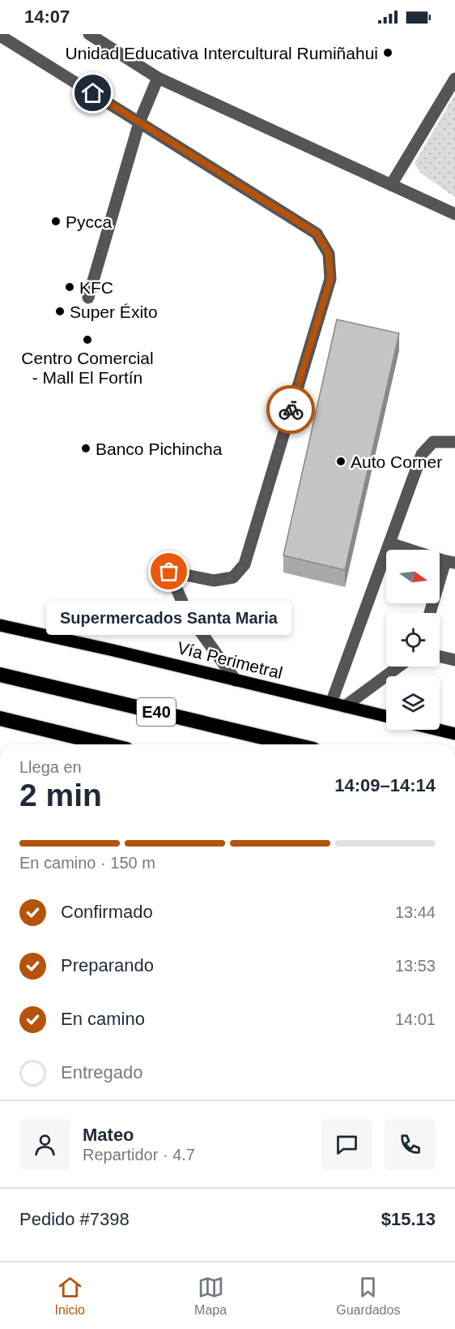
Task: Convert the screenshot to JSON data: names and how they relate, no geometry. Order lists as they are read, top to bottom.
{
  "streets": {
    "highway": ["E40"],
    "main road": ["Vía Perimetral"]
  },
  "places": [
    "Unidad Educativa Intercultural Rumiñahui",
    "Pycca",
    "KFC",
    "Super Éxito",
    "Centro Comercial - Mall El Fortín",
    "Banco Pichincha",
    "Auto Corner",
    "Supermercados Santa Maria"
  ],
  "north": "right",
  "page": {
    "status": "14:07",
    "bubble": "Supermercados Santa Maria",
    "heading": ["2 min", "Llega en", "14:09–14:14"],
    "panel": [
      "Mateo",
      "Repartidor · 4.7",
      "Pedido #7398",
      "$15.13"
    ],
    "bar": "En camino · 150 m",
    "list": [
      ["Confirmado", "13:44"],
      ["Preparando", "13:53"],
      ["En camino", "14:01"],
      "Entregado"
    ],
    "tabs": ["Inicio", "Mapa", "Guardados"]
  }
}
